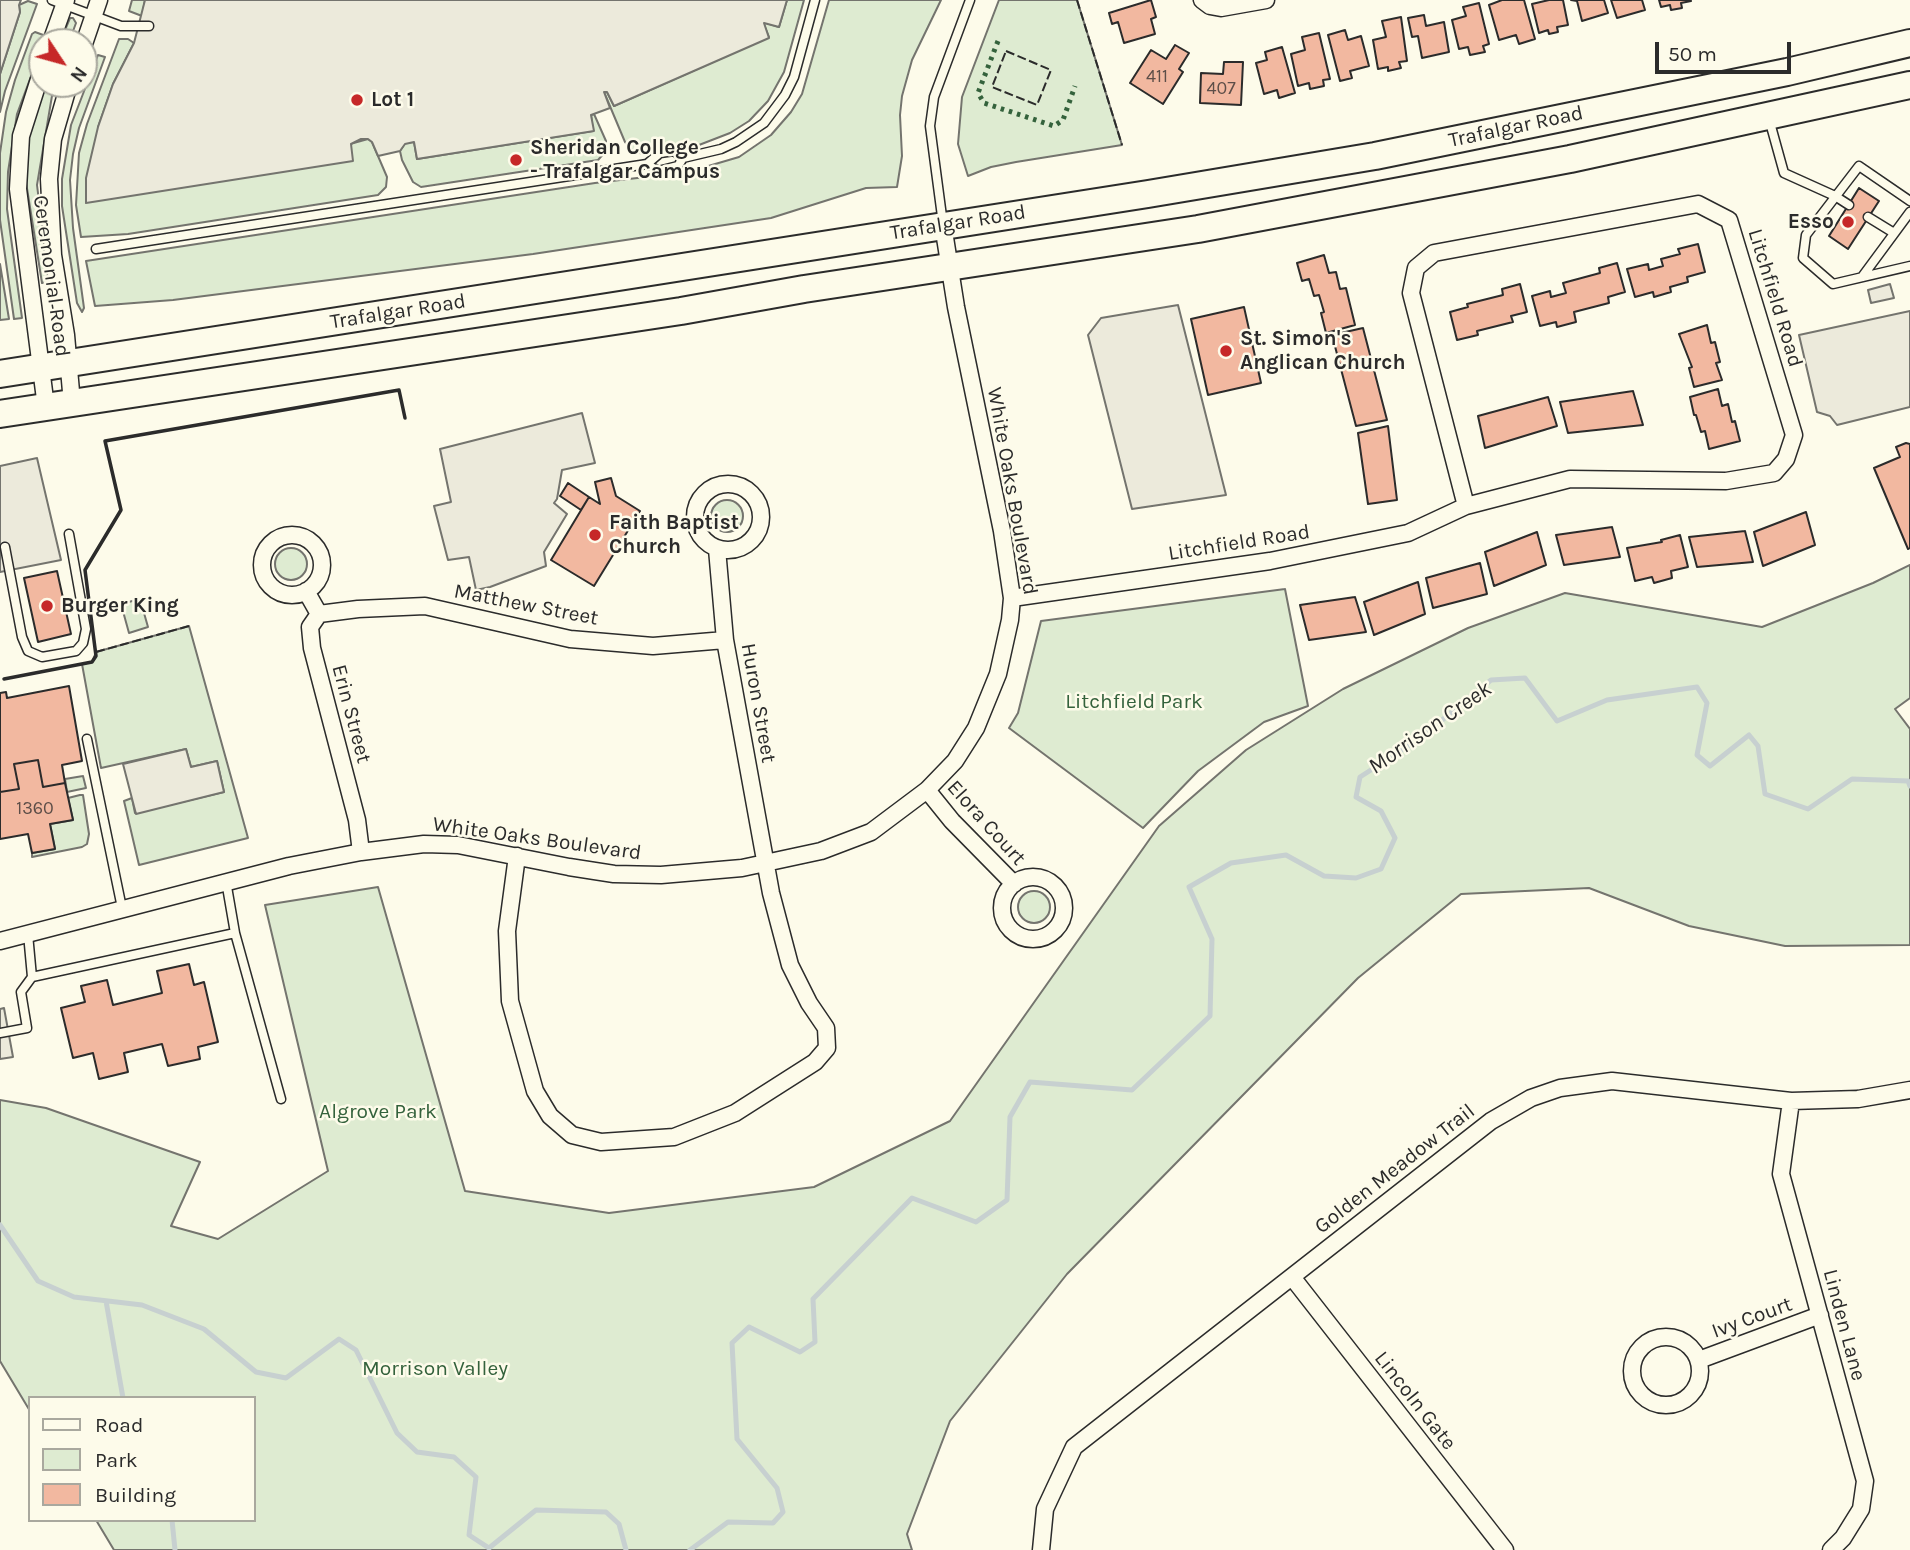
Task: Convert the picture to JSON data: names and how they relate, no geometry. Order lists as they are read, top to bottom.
{
  "streets": {
    "main road": ["Trafalgar Road"],
    "street": [
      "Ceremonial Road",
      "Litchfield Road",
      "White Oaks Boulevard",
      "Matthew Street",
      "Huron Street",
      "Erin Street",
      "Elora Court",
      "Golden Meadow Trail",
      "Ivy Court",
      "Linden Lane",
      "Lincoln Gate"
    ]
  },
  "crossings": [
    ["Trafalgar Road", "Ceremonial Road"],
    ["Trafalgar Road", "White Oaks Boulevard"],
    ["Litchfield Road", "White Oaks Boulevard"],
    ["White Oaks Boulevard", "Huron Street"],
    ["White Oaks Boulevard", "Erin Street"],
    ["White Oaks Boulevard", "Elora Court"],
    ["Matthew Street", "Huron Street"],
    ["Matthew Street", "Erin Street"],
    ["Golden Meadow Trail", "Linden Lane"],
    ["Golden Meadow Trail", "Lincoln Gate"],
    ["Ivy Court", "Linden Lane"]
  ],
  "water": ["Morrison Creek"],
  "parks": ["Litchfield Park", "Algrove Park", "Morrison Valley"],
  "places": [
    "Lot 1",
    "Sheridan College - Trafalgar Campus",
    "Esso",
    "St. Simon's Anglican Church",
    "Faith Baptist Church",
    "Burger King"
  ],
  "house_numbers": ["411", "407", "1360"],
  "legend": ["Road", "Park", "Building"],
  "scale_bar": "50 m",
  "north": "bottom right"
}
